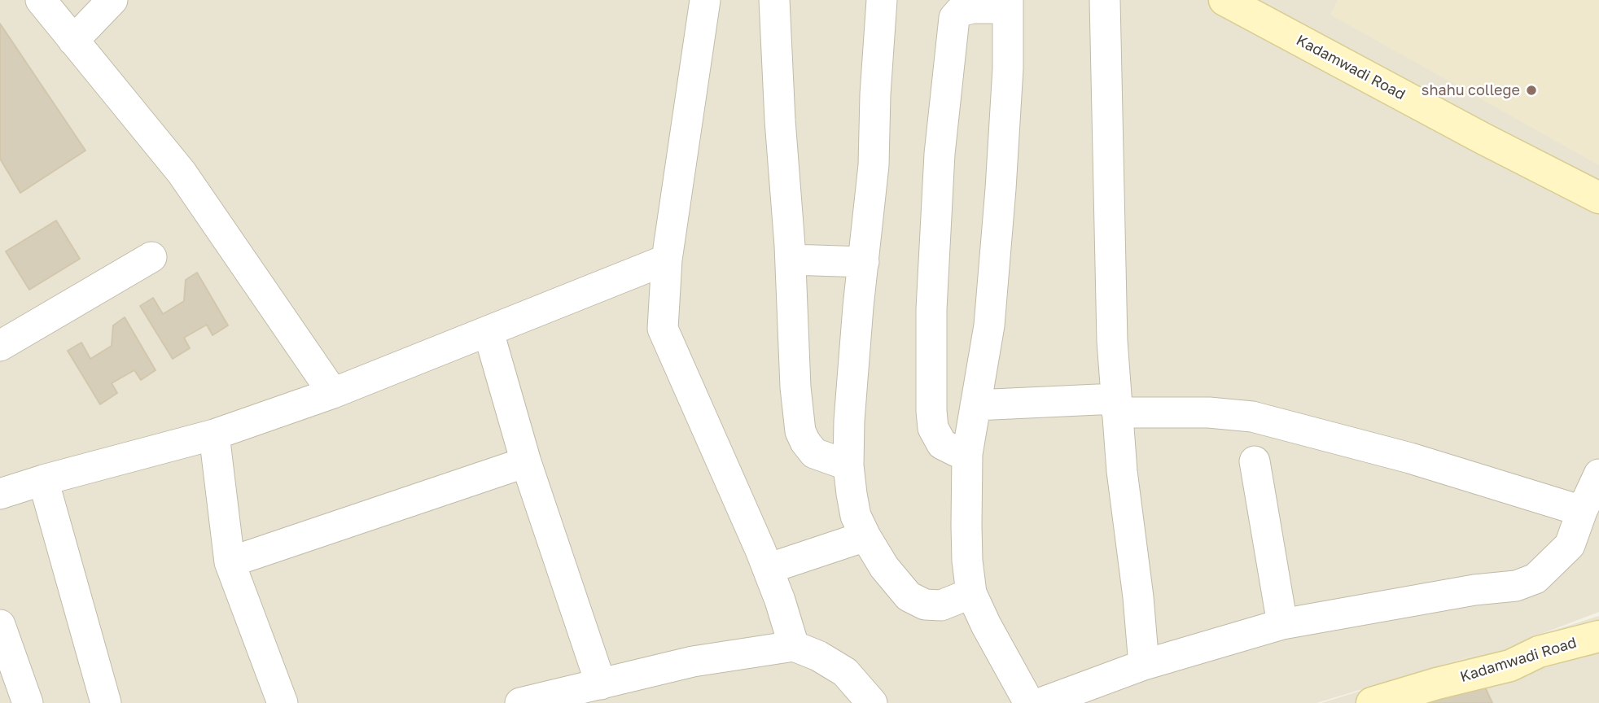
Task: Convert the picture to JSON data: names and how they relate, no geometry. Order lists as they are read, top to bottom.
{
  "streets": {
    "street": ["Kadamwadi Road"]
  },
  "places": ["shahu college"]
}
